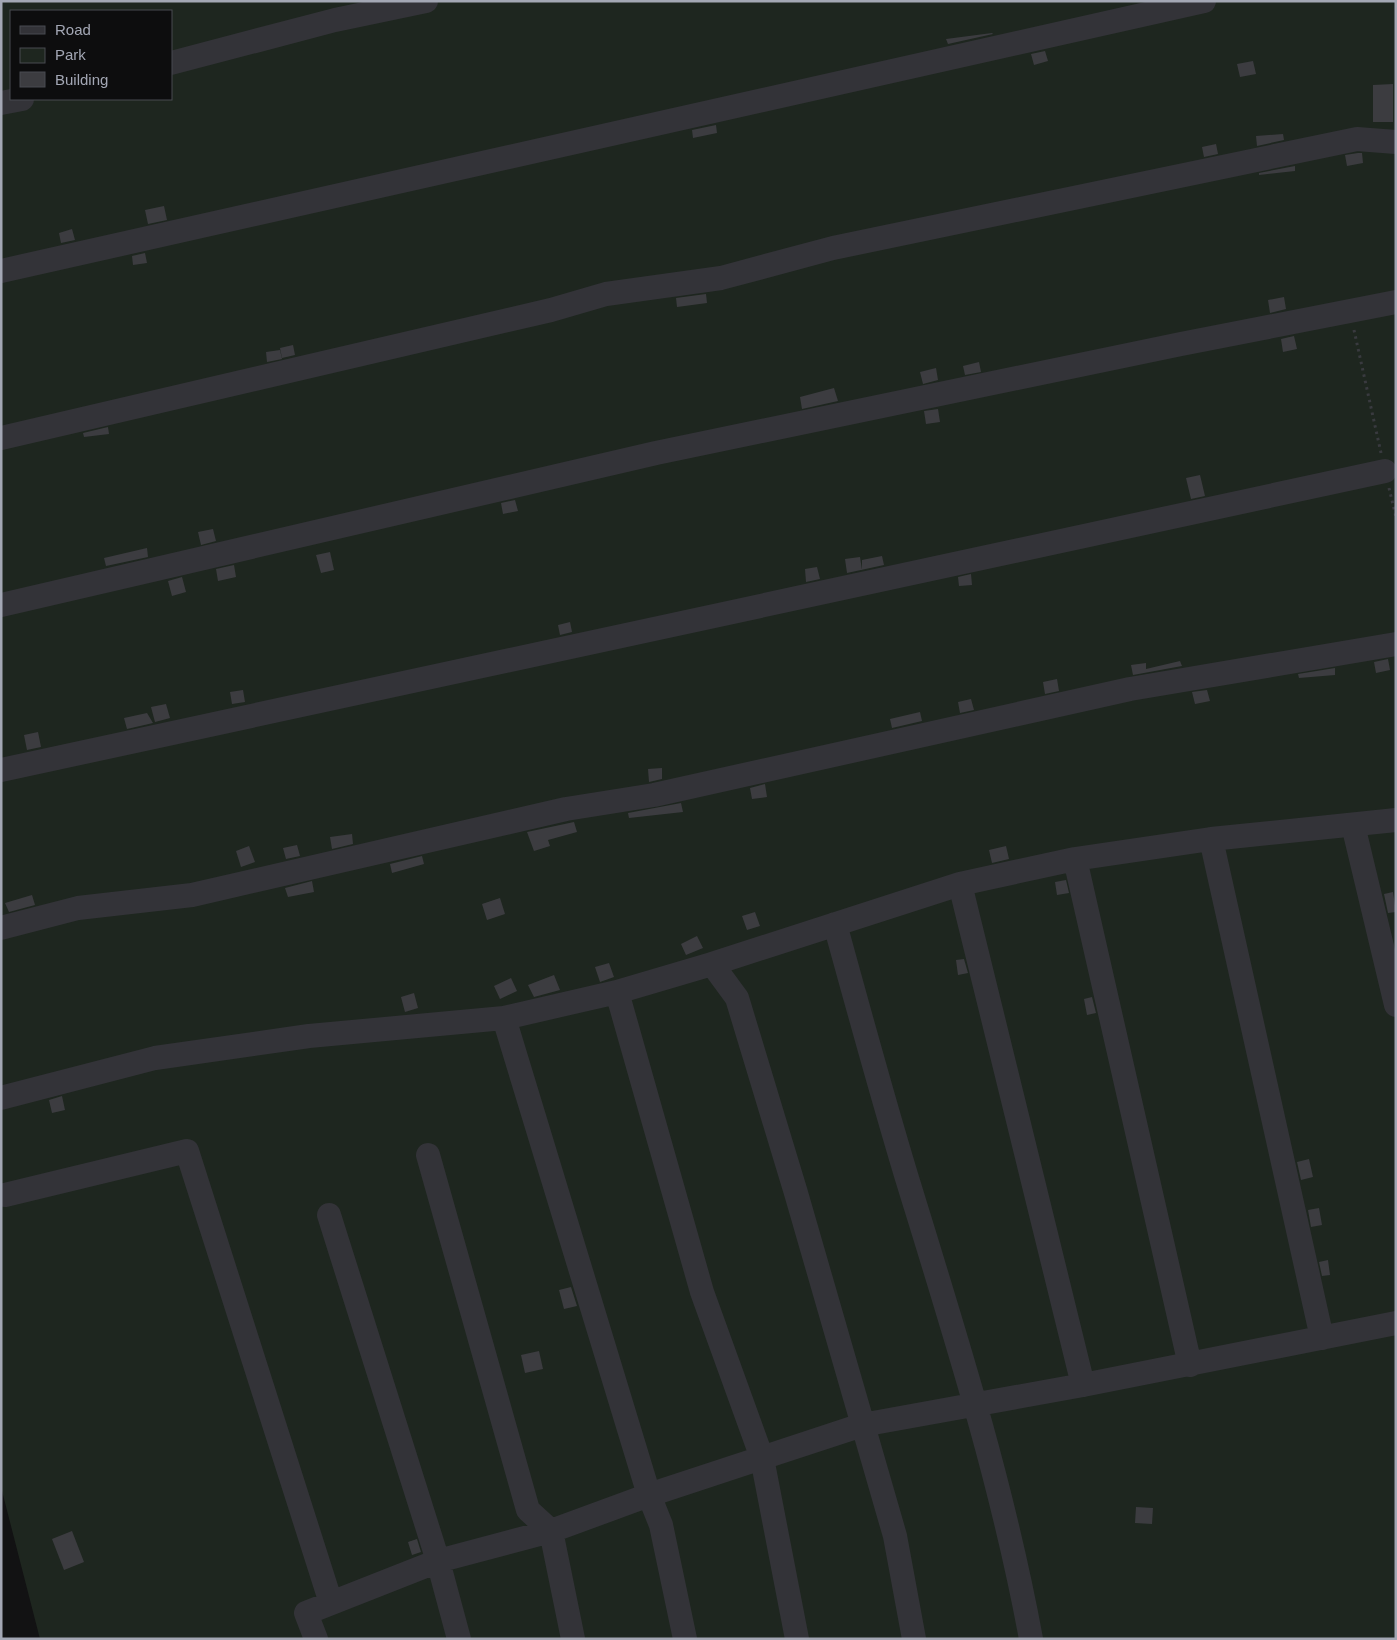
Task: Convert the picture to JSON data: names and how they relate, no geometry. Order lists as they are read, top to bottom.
{
  "legend": ["Road", "Park", "Building"]
}
